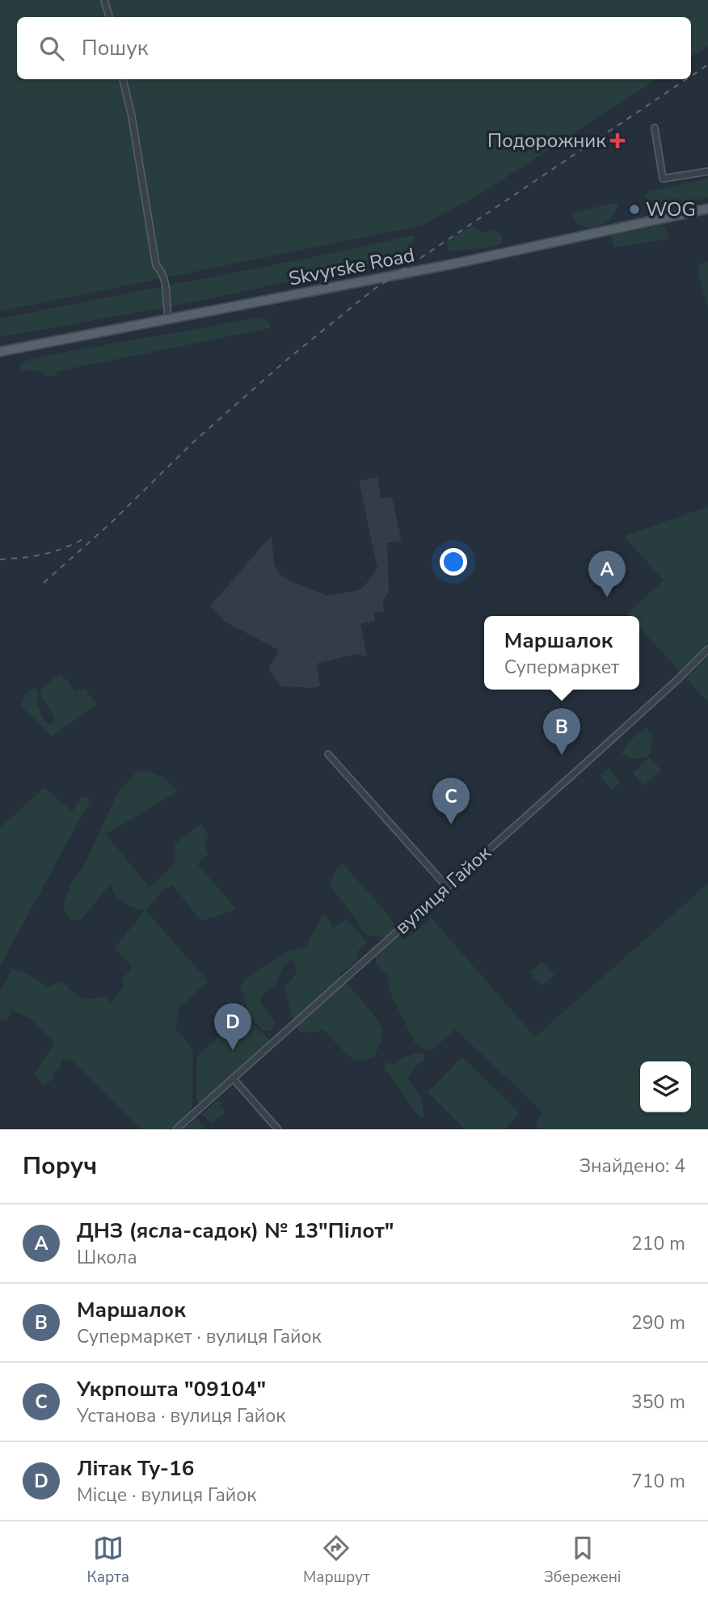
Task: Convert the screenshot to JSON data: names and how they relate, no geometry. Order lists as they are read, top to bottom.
{
  "streets": {
    "main road": ["Skvyrske Road"],
    "street": ["вулиця Гайок"]
  },
  "places": {
    "health": ["Подорожник"],
    "other": ["WOG"]
  },
  "page": {
    "search": "Пошук",
    "pins": [
      "A",
      "B",
      "C",
      "D"
    ],
    "popup": ["Маршалок", "Супермаркет"],
    "heading": ["Поруч", "Знайдено: 4"],
    "list": [
      {
        "mark": "A",
        "name": "ДНЗ (ясла-садок) № 13\"Пілот\"",
        "note": "Школа",
        "value": "210 m"
      },
      {
        "mark": "B",
        "name": "Маршалок",
        "note": "Супермаркет · вулиця Гайок",
        "value": "290 m"
      },
      {
        "mark": "C",
        "name": "Укрпошта \"09104\"",
        "note": "Установа · вулиця Гайок",
        "value": "350 m"
      },
      {
        "mark": "D",
        "name": "Літак Ту-16",
        "note": "Місце · вулиця Гайок",
        "value": "710 m"
      }
    ],
    "nav": ["Карта", "Маршрут", "Збережені"]
  }
}
